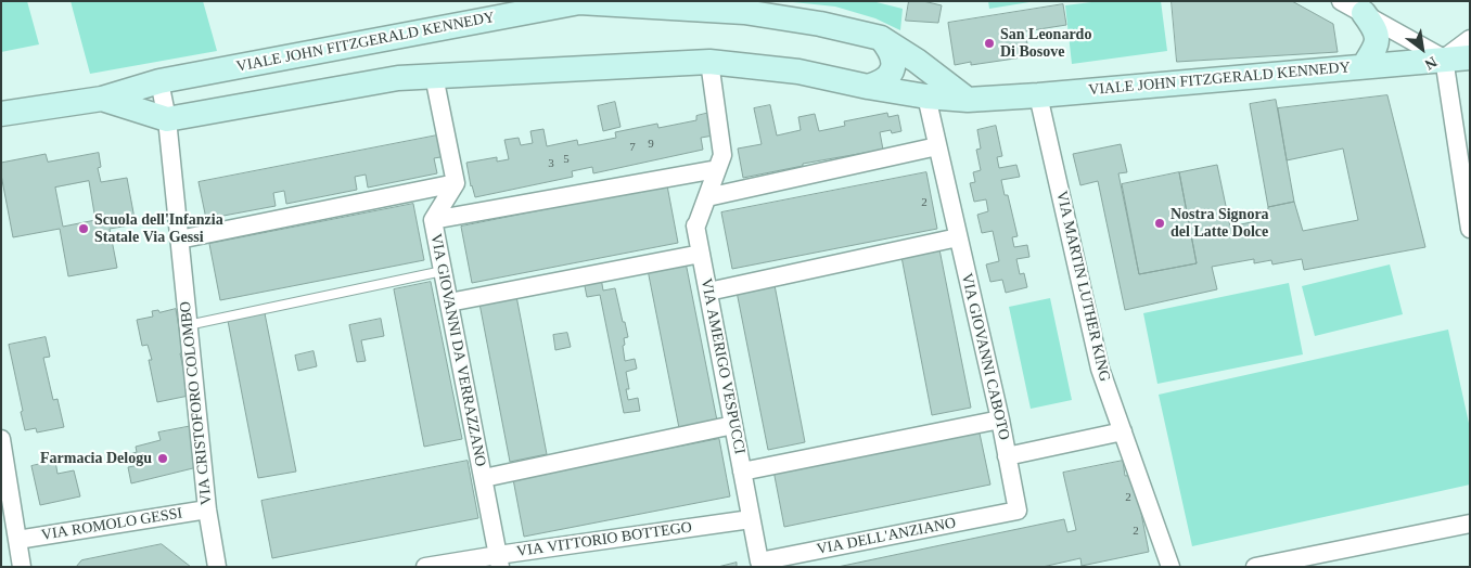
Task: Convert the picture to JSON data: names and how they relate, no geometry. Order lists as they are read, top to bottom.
{
  "streets": {
    "street": [
      "VIALE JOHN FITZGERALD KENNEDY",
      "VIA MARTIN LUTHER KING",
      "VIA GIOVANNI DA VERRAZZANO",
      "VIA GIOVANNI CABOTO",
      "VIA AMERIGO VESPUCCI",
      "VIA CRISTOFORO COLOMBO",
      "VIA ROMOLO GESSI",
      "VIA DELL'ANZIANO",
      "VIA VITTORIO BOTTEGO"
    ]
  },
  "crossings": [
    ["VIALE JOHN FITZGERALD KENNEDY", "VIA MARTIN LUTHER KING"],
    ["VIALE JOHN FITZGERALD KENNEDY", "VIA GIOVANNI CABOTO"],
    ["VIALE JOHN FITZGERALD KENNEDY", "VIA AMERIGO VESPUCCI"],
    ["VIALE JOHN FITZGERALD KENNEDY", "VIA CRISTOFORO COLOMBO"],
    ["VIA MARTIN LUTHER KING", "VIA GIOVANNI CABOTO"],
    ["VIA GIOVANNI DA VERRAZZANO", "VIA VITTORIO BOTTEGO"],
    ["VIA GIOVANNI CABOTO", "VIA AMERIGO VESPUCCI"],
    ["VIA GIOVANNI CABOTO", "VIA DELL'ANZIANO"],
    ["VIA AMERIGO VESPUCCI", "VIA DELL'ANZIANO"],
    ["VIA CRISTOFORO COLOMBO", "VIA ROMOLO GESSI"],
    ["VIA DELL'ANZIANO", "VIA VITTORIO BOTTEGO"]
  ],
  "places": [
    "San Leonardo Di Bosove",
    "Nostra Signora del Latte Dolce",
    "Scuola dell'Infanzia Statale Via Gessi",
    "Farmacia Delogu"
  ],
  "house_numbers": [
    "9",
    "7",
    "5",
    "3",
    "2",
    "2",
    "2"
  ],
  "north": "bottom right"
}
